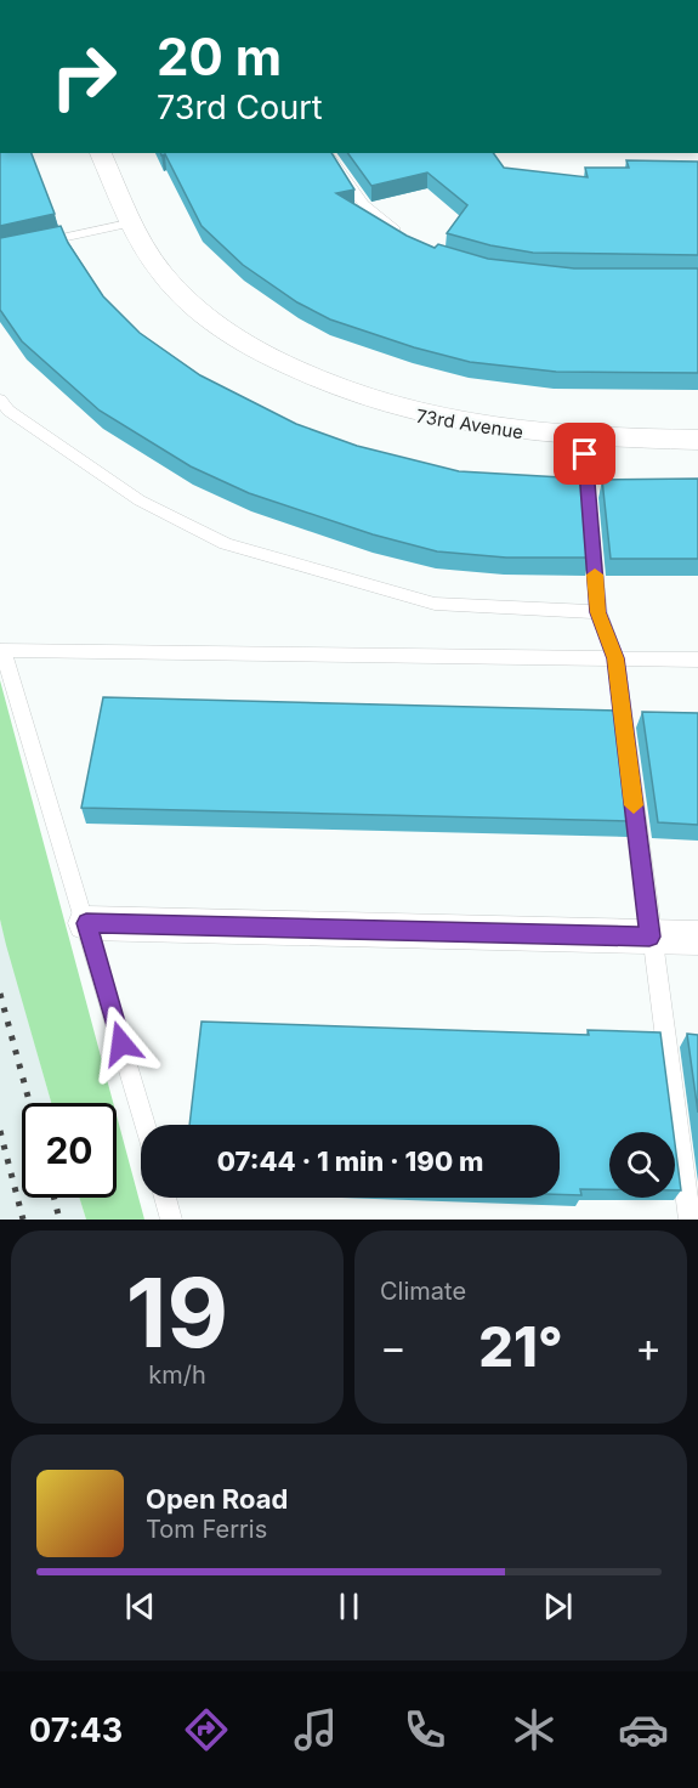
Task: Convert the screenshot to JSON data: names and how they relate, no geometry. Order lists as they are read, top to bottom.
{
  "streets": {
    "street": ["73rd Avenue"]
  },
  "page": {
    "turn": ["20 m", "73rd Court"],
    "limit": "20",
    "trip": "07:44 · 1 min · 190 m",
    "tile": [
      ["19", "km/h"],
      "Climate"
    ],
    "heat": ["−", "21°", "+"],
    "song": ["Open Road", "Tom Ferris"],
    "tabs": "07:43"
  }
}
